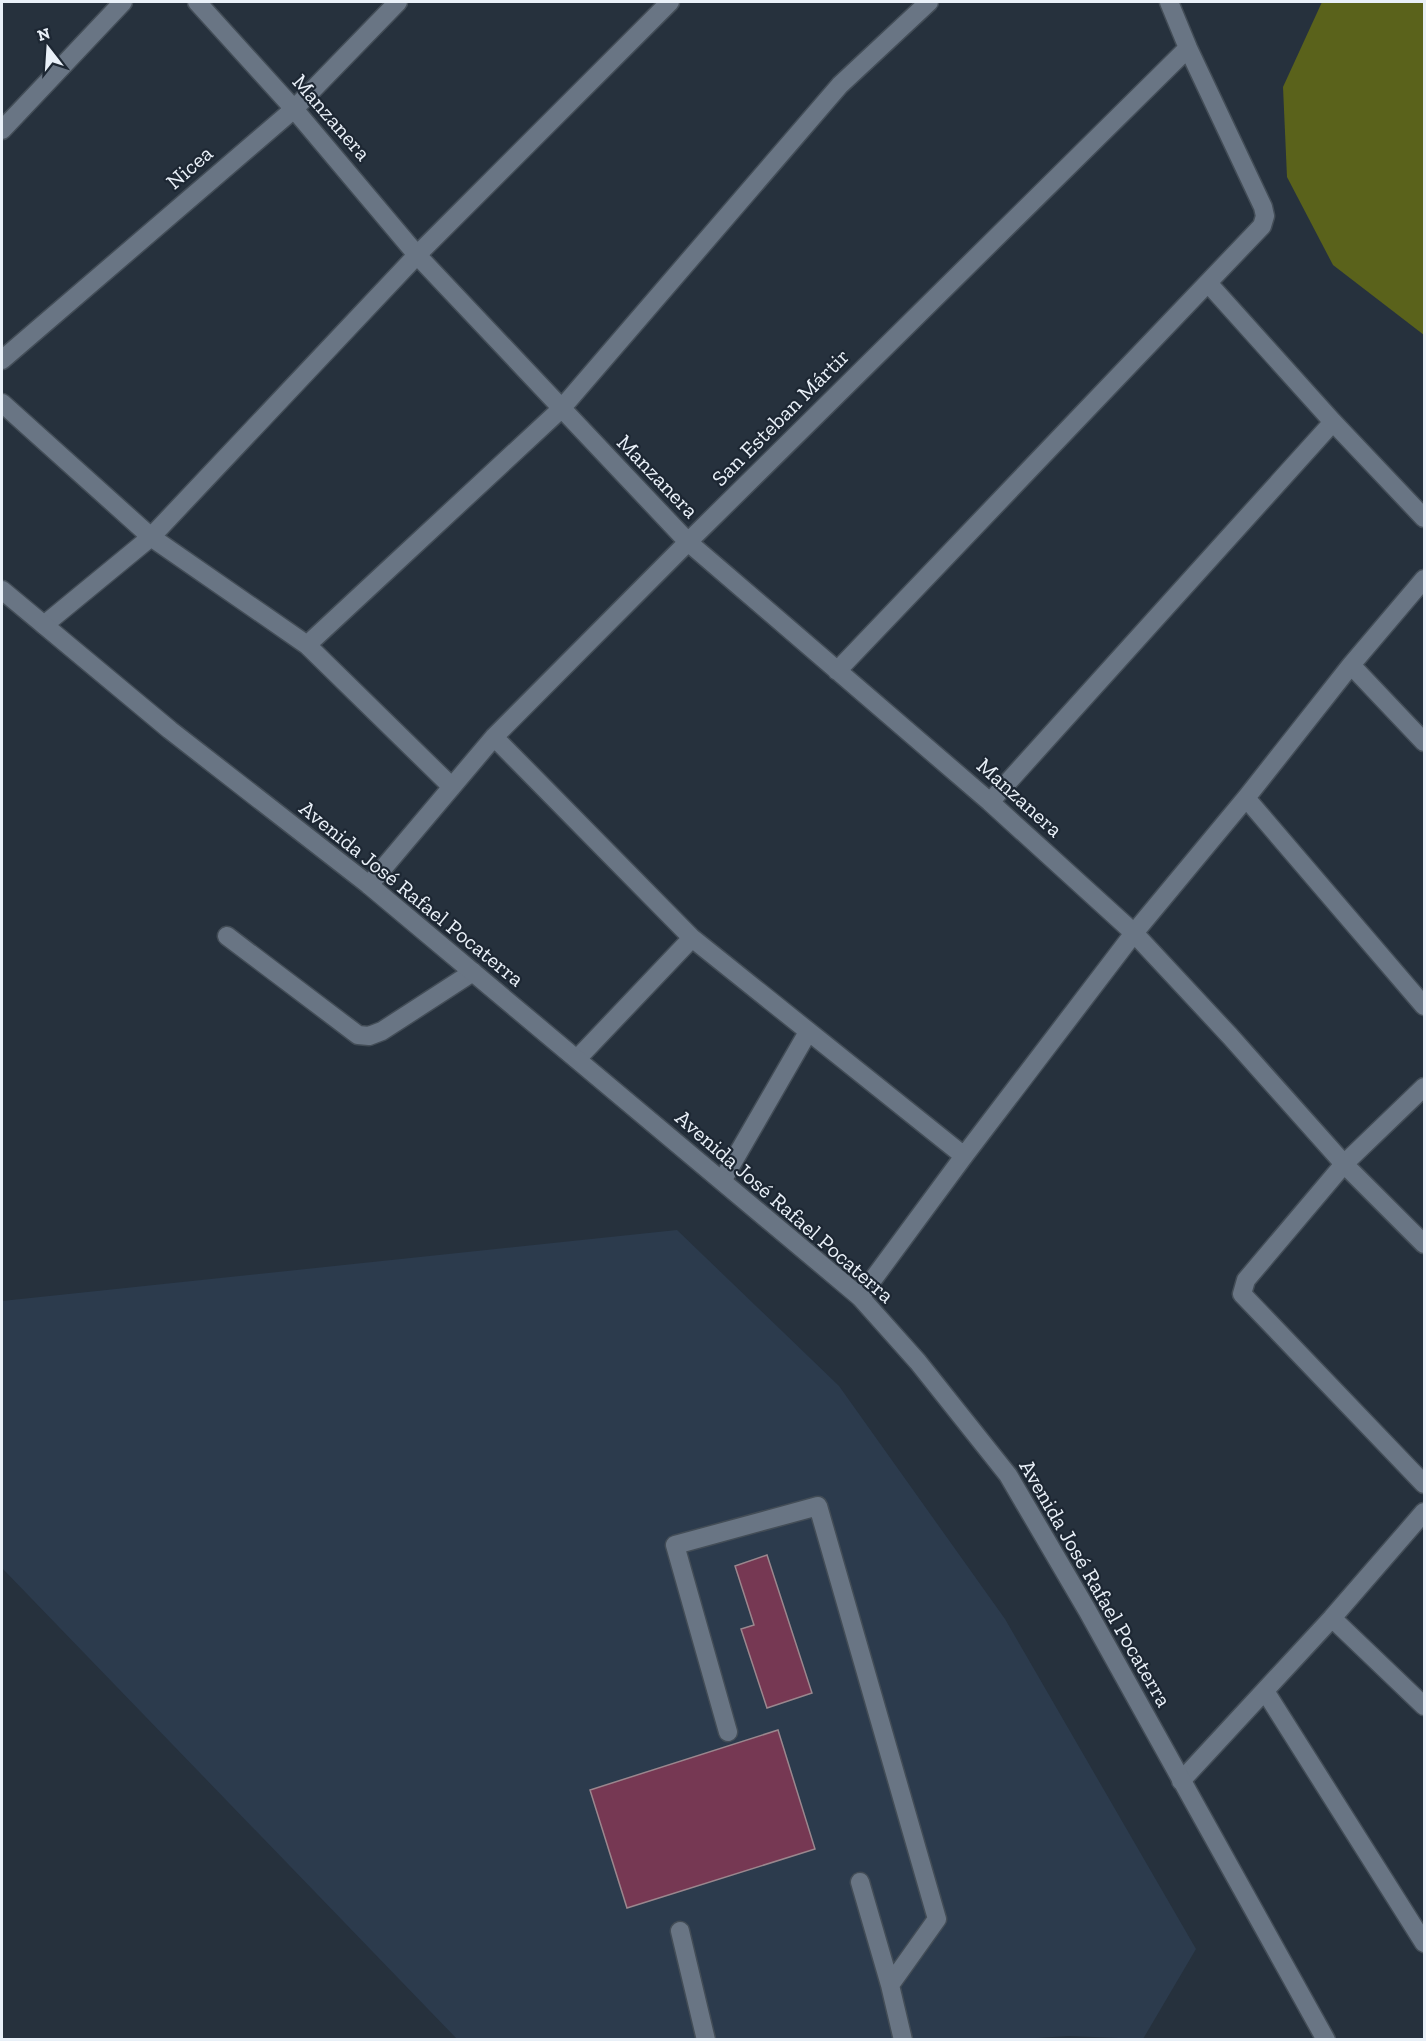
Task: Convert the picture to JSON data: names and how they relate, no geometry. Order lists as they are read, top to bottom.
{
  "streets": {
    "street": [
      "Manzanera",
      "Nicea",
      "San Esteban Mártir",
      "Avenida José Rafael Pocaterra"
    ]
  },
  "crossings": [
    ["Manzanera", "Nicea"],
    ["Manzanera", "San Esteban Mártir"],
    ["San Esteban Mártir", "Avenida José Rafael Pocaterra"]
  ],
  "north": "top"
}
